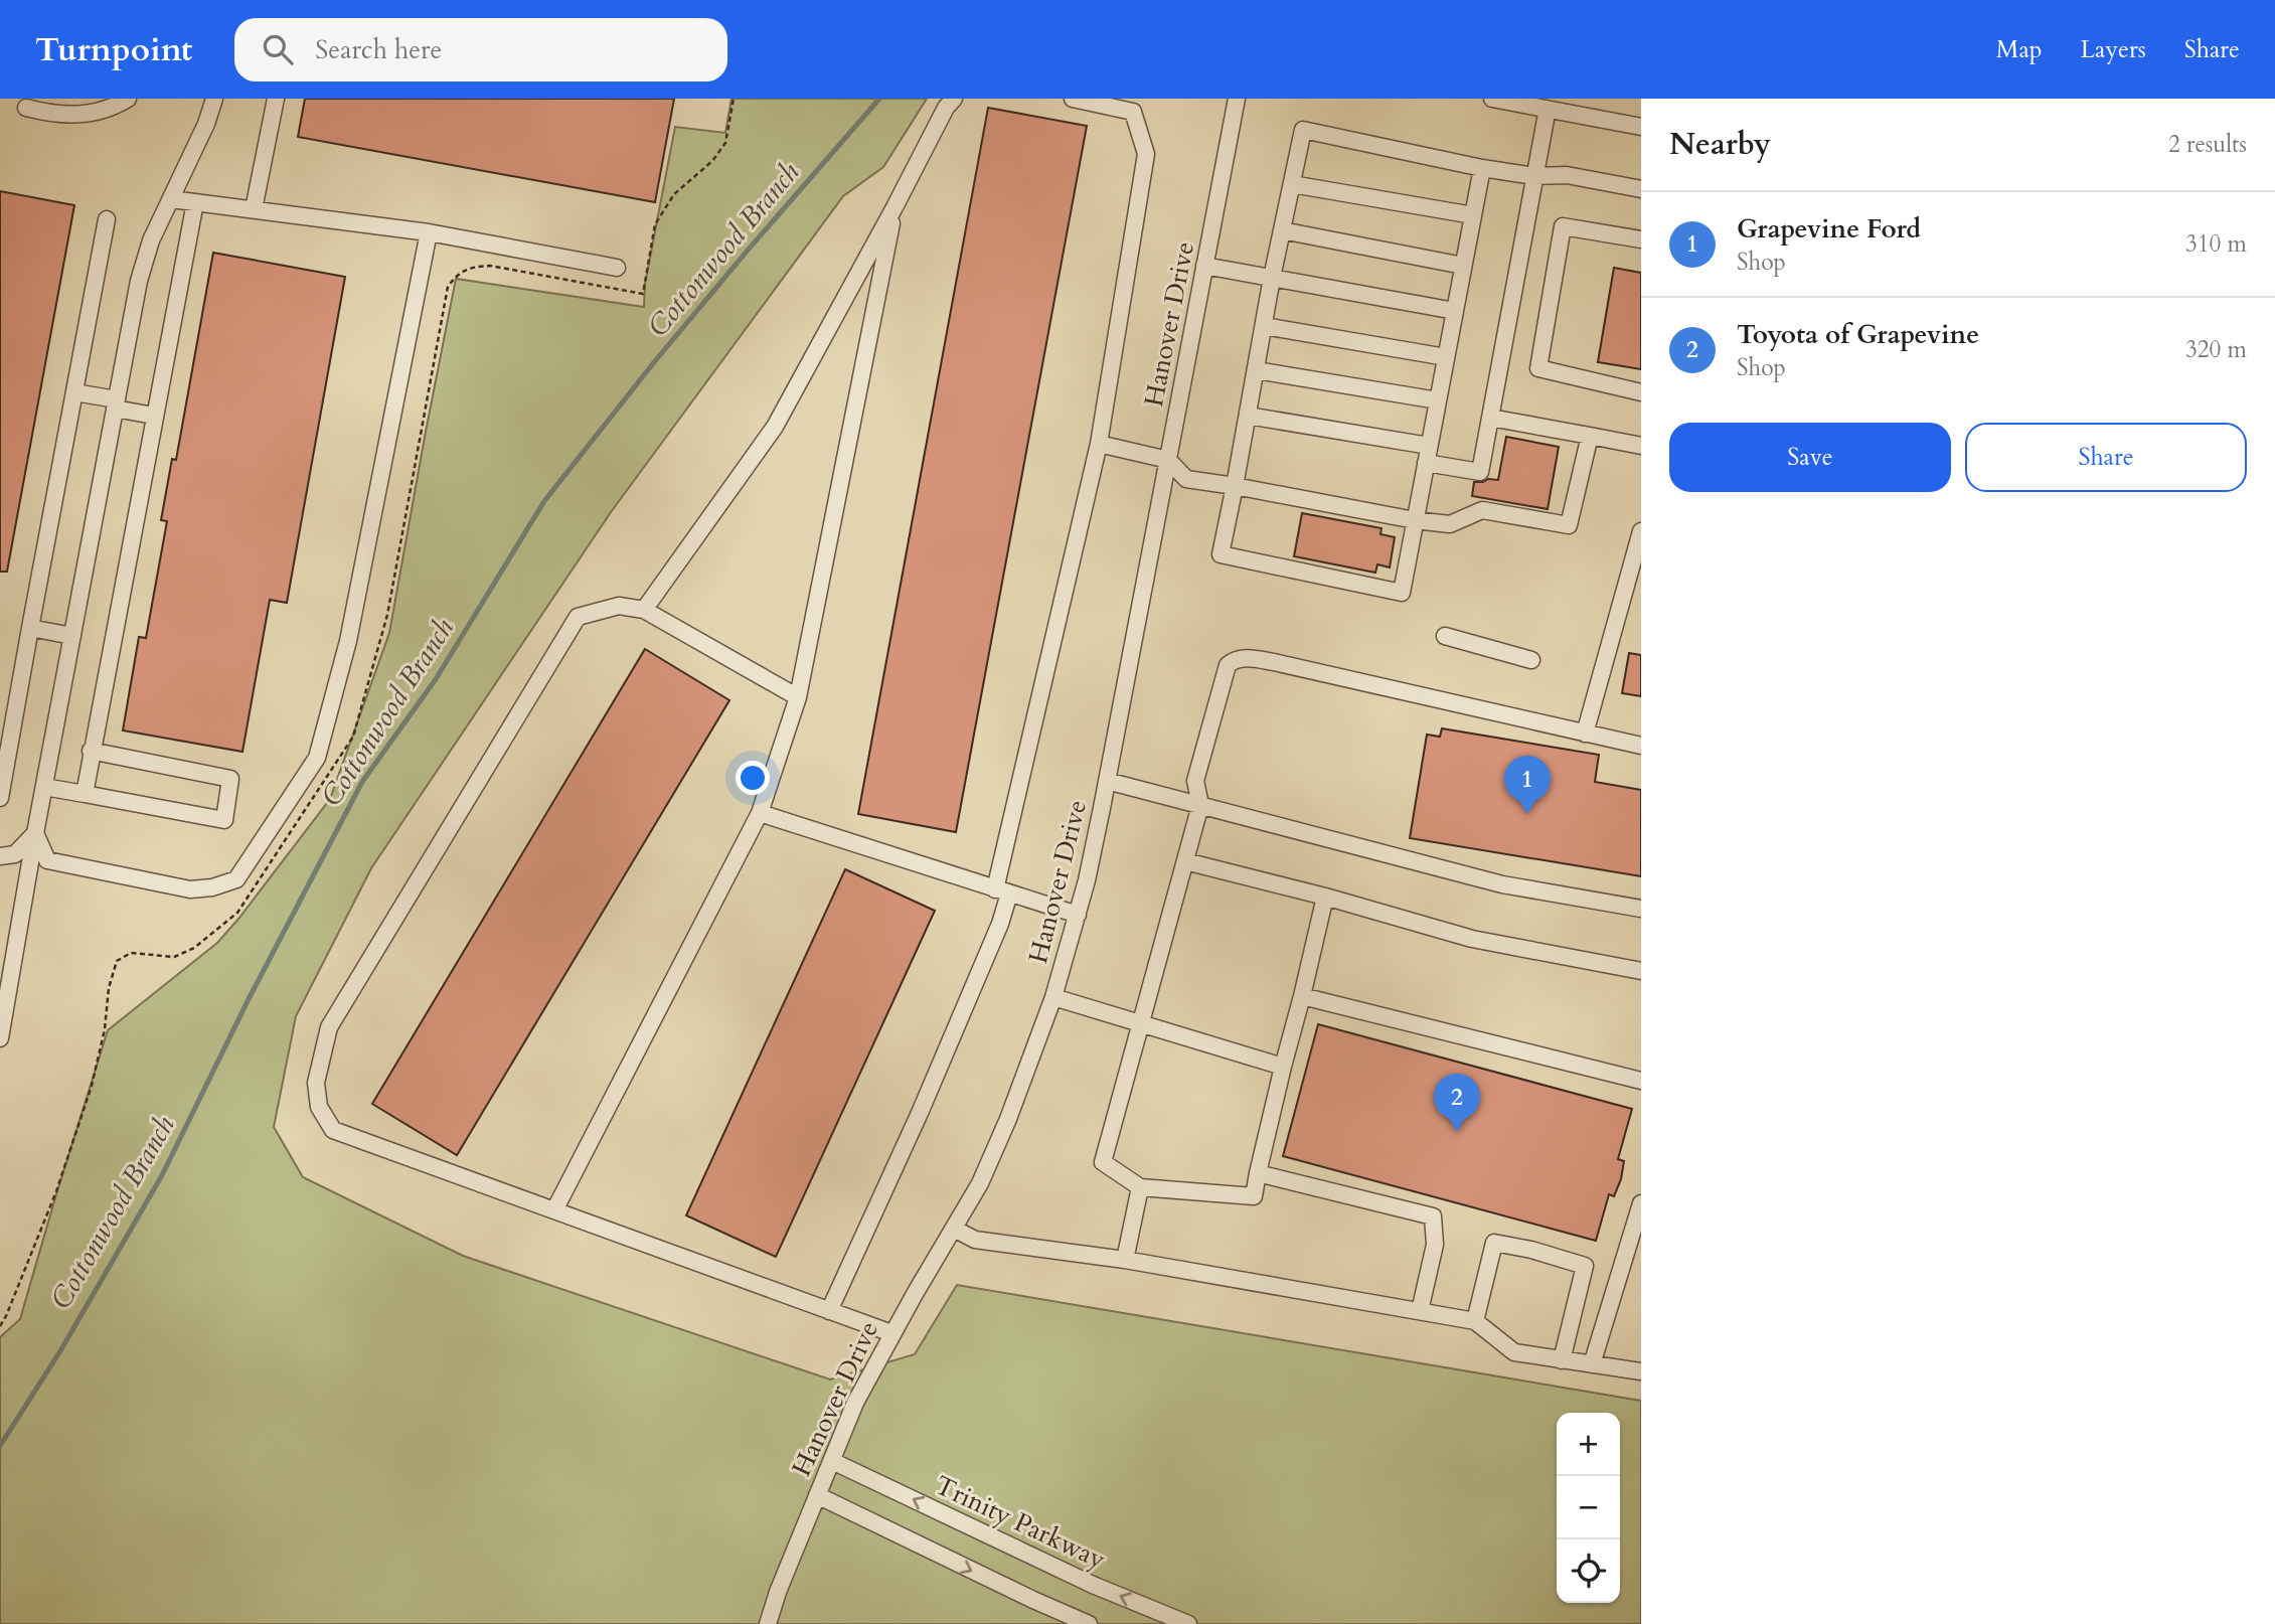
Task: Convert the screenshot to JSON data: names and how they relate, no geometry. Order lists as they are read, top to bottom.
{
  "streets": {
    "street": ["Hanover Drive", "Trinity Parkway"]
  },
  "crossings": [
    ["Hanover Drive", "Trinity Parkway"]
  ],
  "water": ["Cottonwood Branch"],
  "page": {
    "header": "Turnpoint",
    "search": "Search here",
    "nav": ["Map", "Layers", "Share"],
    "heading": ["Nearby", "2 results"],
    "list": [
      {
        "mark": "1",
        "name": "Grapevine Ford",
        "note": "Shop",
        "value": "310 m"
      },
      {
        "mark": "2",
        "name": "Toyota of Grapevine",
        "note": "Shop",
        "value": "320 m"
      }
    ],
    "buttons": ["Save", "Share"],
    "pins": ["1", "2"],
    "map_buttons": ["+", "−"]
  }
}
